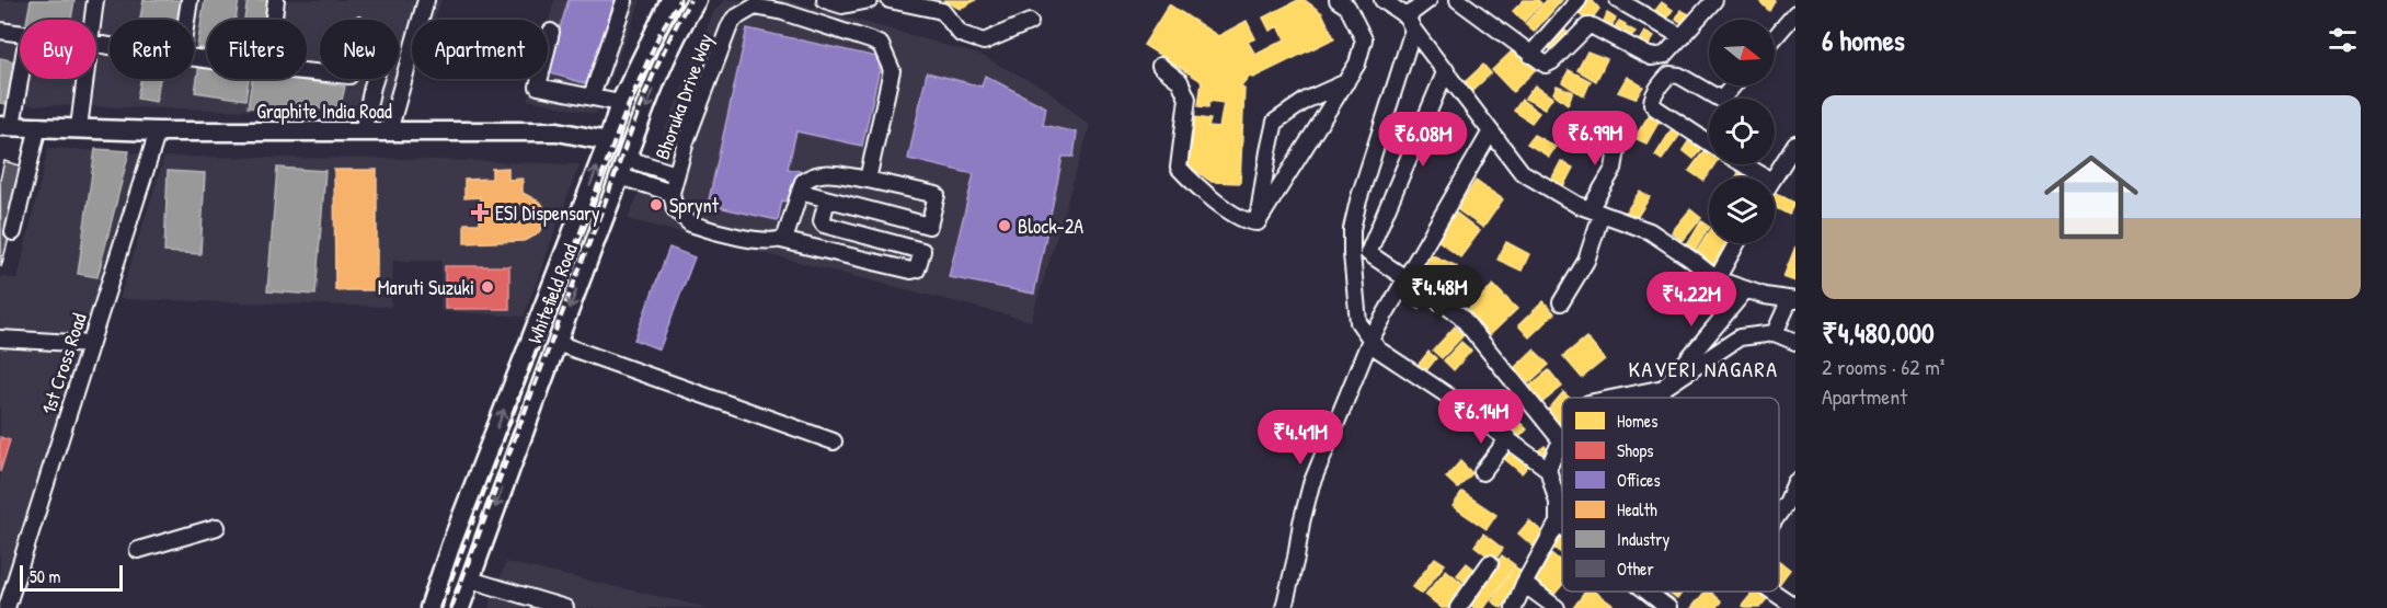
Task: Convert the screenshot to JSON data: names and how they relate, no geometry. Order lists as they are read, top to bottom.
{
  "streets": {
    "main road": ["Graphite India Road", "Whitefield Road"],
    "street": ["Bhoruka Drive Way", "1st Cross Road"]
  },
  "crossings": [
    ["Bhoruka Drive Way", "Whitefield Road"],
    ["Graphite India Road", "Whitefield Road"],
    ["Graphite India Road", "1st Cross Road"]
  ],
  "districts": ["KAVERI NAGARA"],
  "places": {
    "other": ["Sprynt", "Block-2A", "Maruti Suzuki"],
    "health": ["ESI Dispensary"]
  },
  "legend": [
    "Homes",
    "Shops",
    "Offices",
    "Health",
    "Industry",
    "Other"
  ],
  "scale_bar": "50 m",
  "north": "right",
  "page": {
    "heading": "6 homes",
    "chip": [
      "Buy",
      "Rent",
      "Filters",
      "New",
      "Apartment"
    ],
    "list": [
      {
        "name": "₹4,480,000",
        "note": "2 rooms · 62 m² · Apartment"
      }
    ],
    "price": [
      "₹6.99M",
      "₹6.08M",
      "₹4.48M",
      "₹4.22M",
      "₹6.14M",
      "₹4.41M"
    ],
    "scale": "50 m"
  }
}
